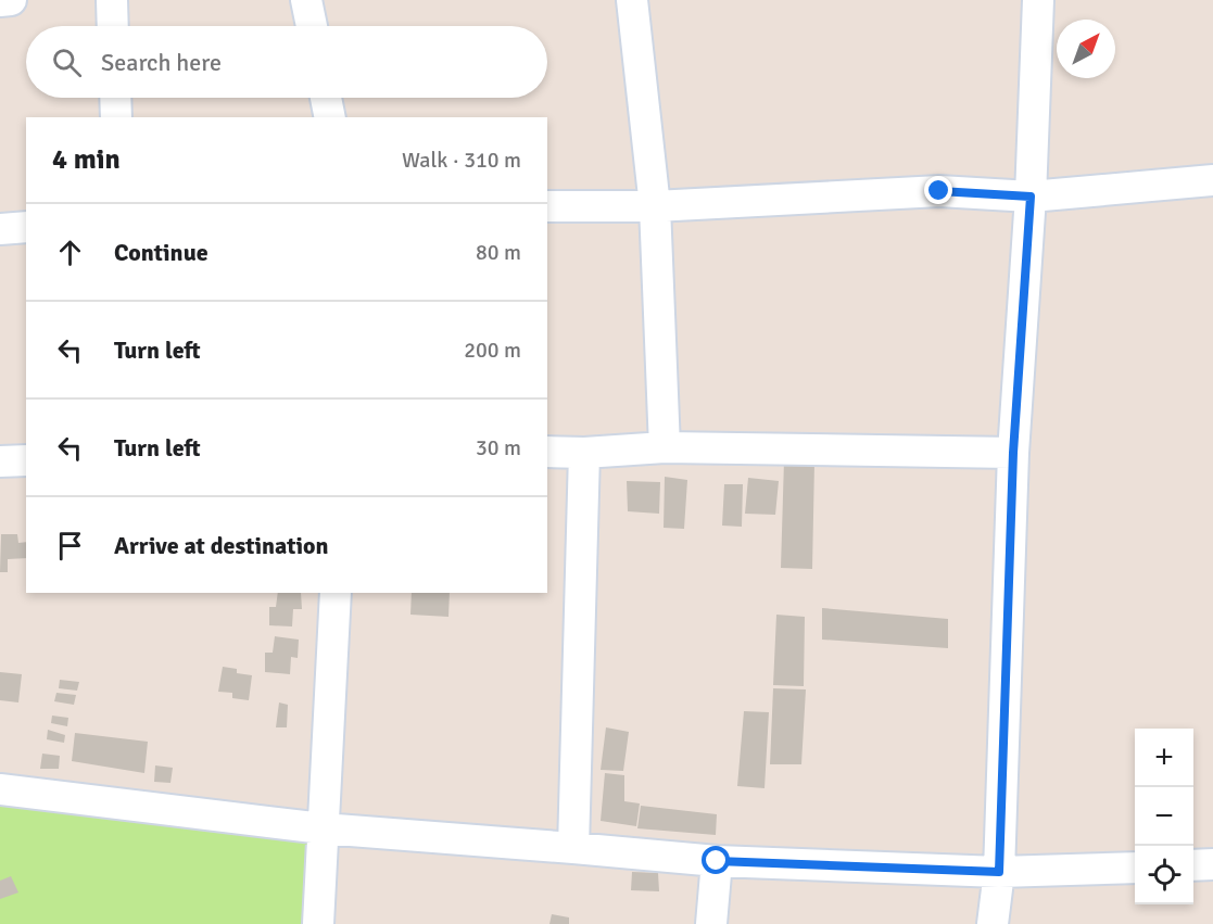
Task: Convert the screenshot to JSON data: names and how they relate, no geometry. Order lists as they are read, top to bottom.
{
  "north": "top right",
  "page": {
    "search": "Search here",
    "heading": ["4 min", "Walk · 310 m"],
    "list": [
      ["Continue", "80 m"],
      ["Turn left", "200 m"],
      ["Turn left", "30 m"],
      "Arrive at destination"
    ],
    "map_buttons": ["+", "−"]
  }
}
